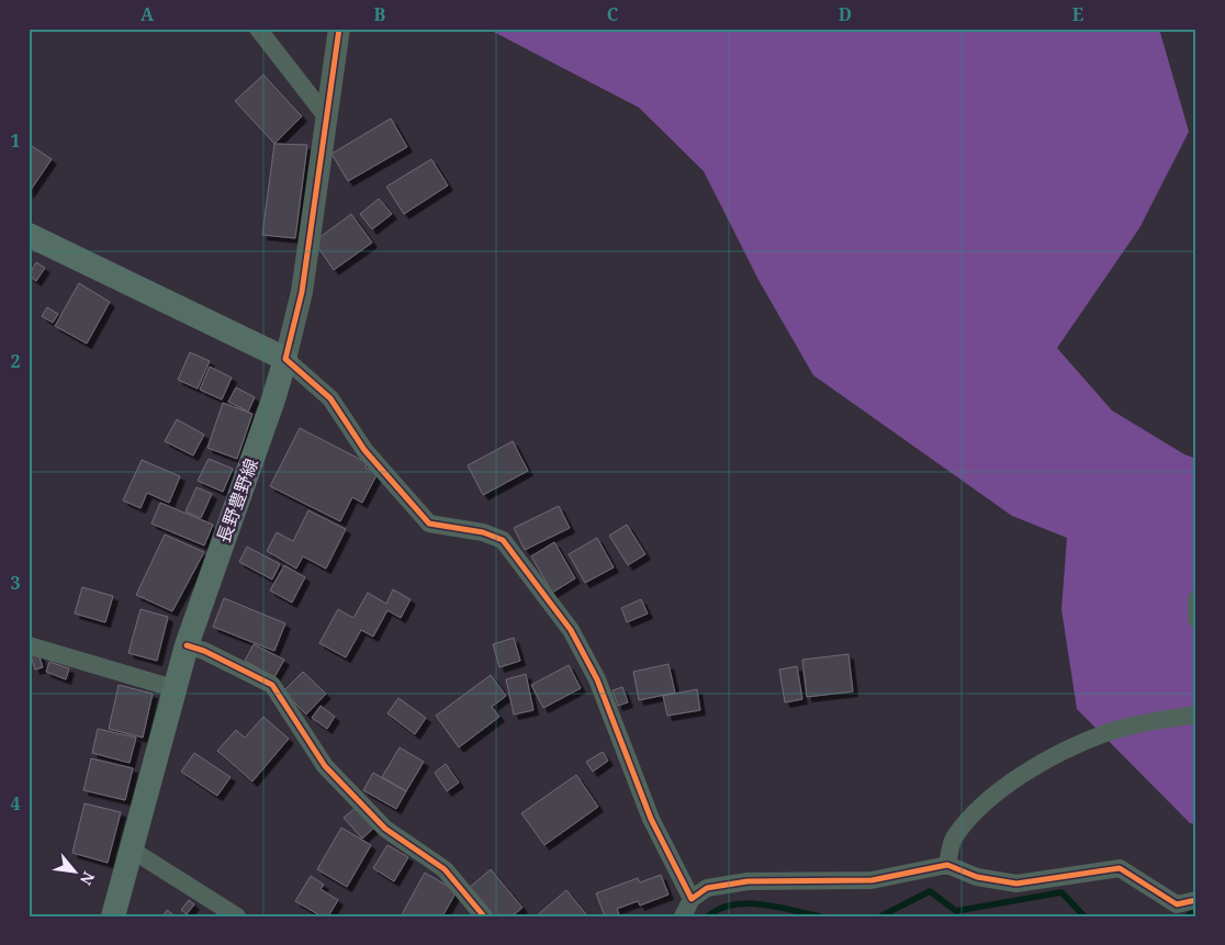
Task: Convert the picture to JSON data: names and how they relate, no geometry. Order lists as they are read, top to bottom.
{
  "streets": {
    "main road": ["長野豊野線"]
  },
  "north": "bottom right",
  "grid": {
    "columns": [
      "A",
      "B",
      "C",
      "D",
      "E"
    ],
    "rows": [
      "1",
      "2",
      "3",
      "4"
    ]
  }
}
